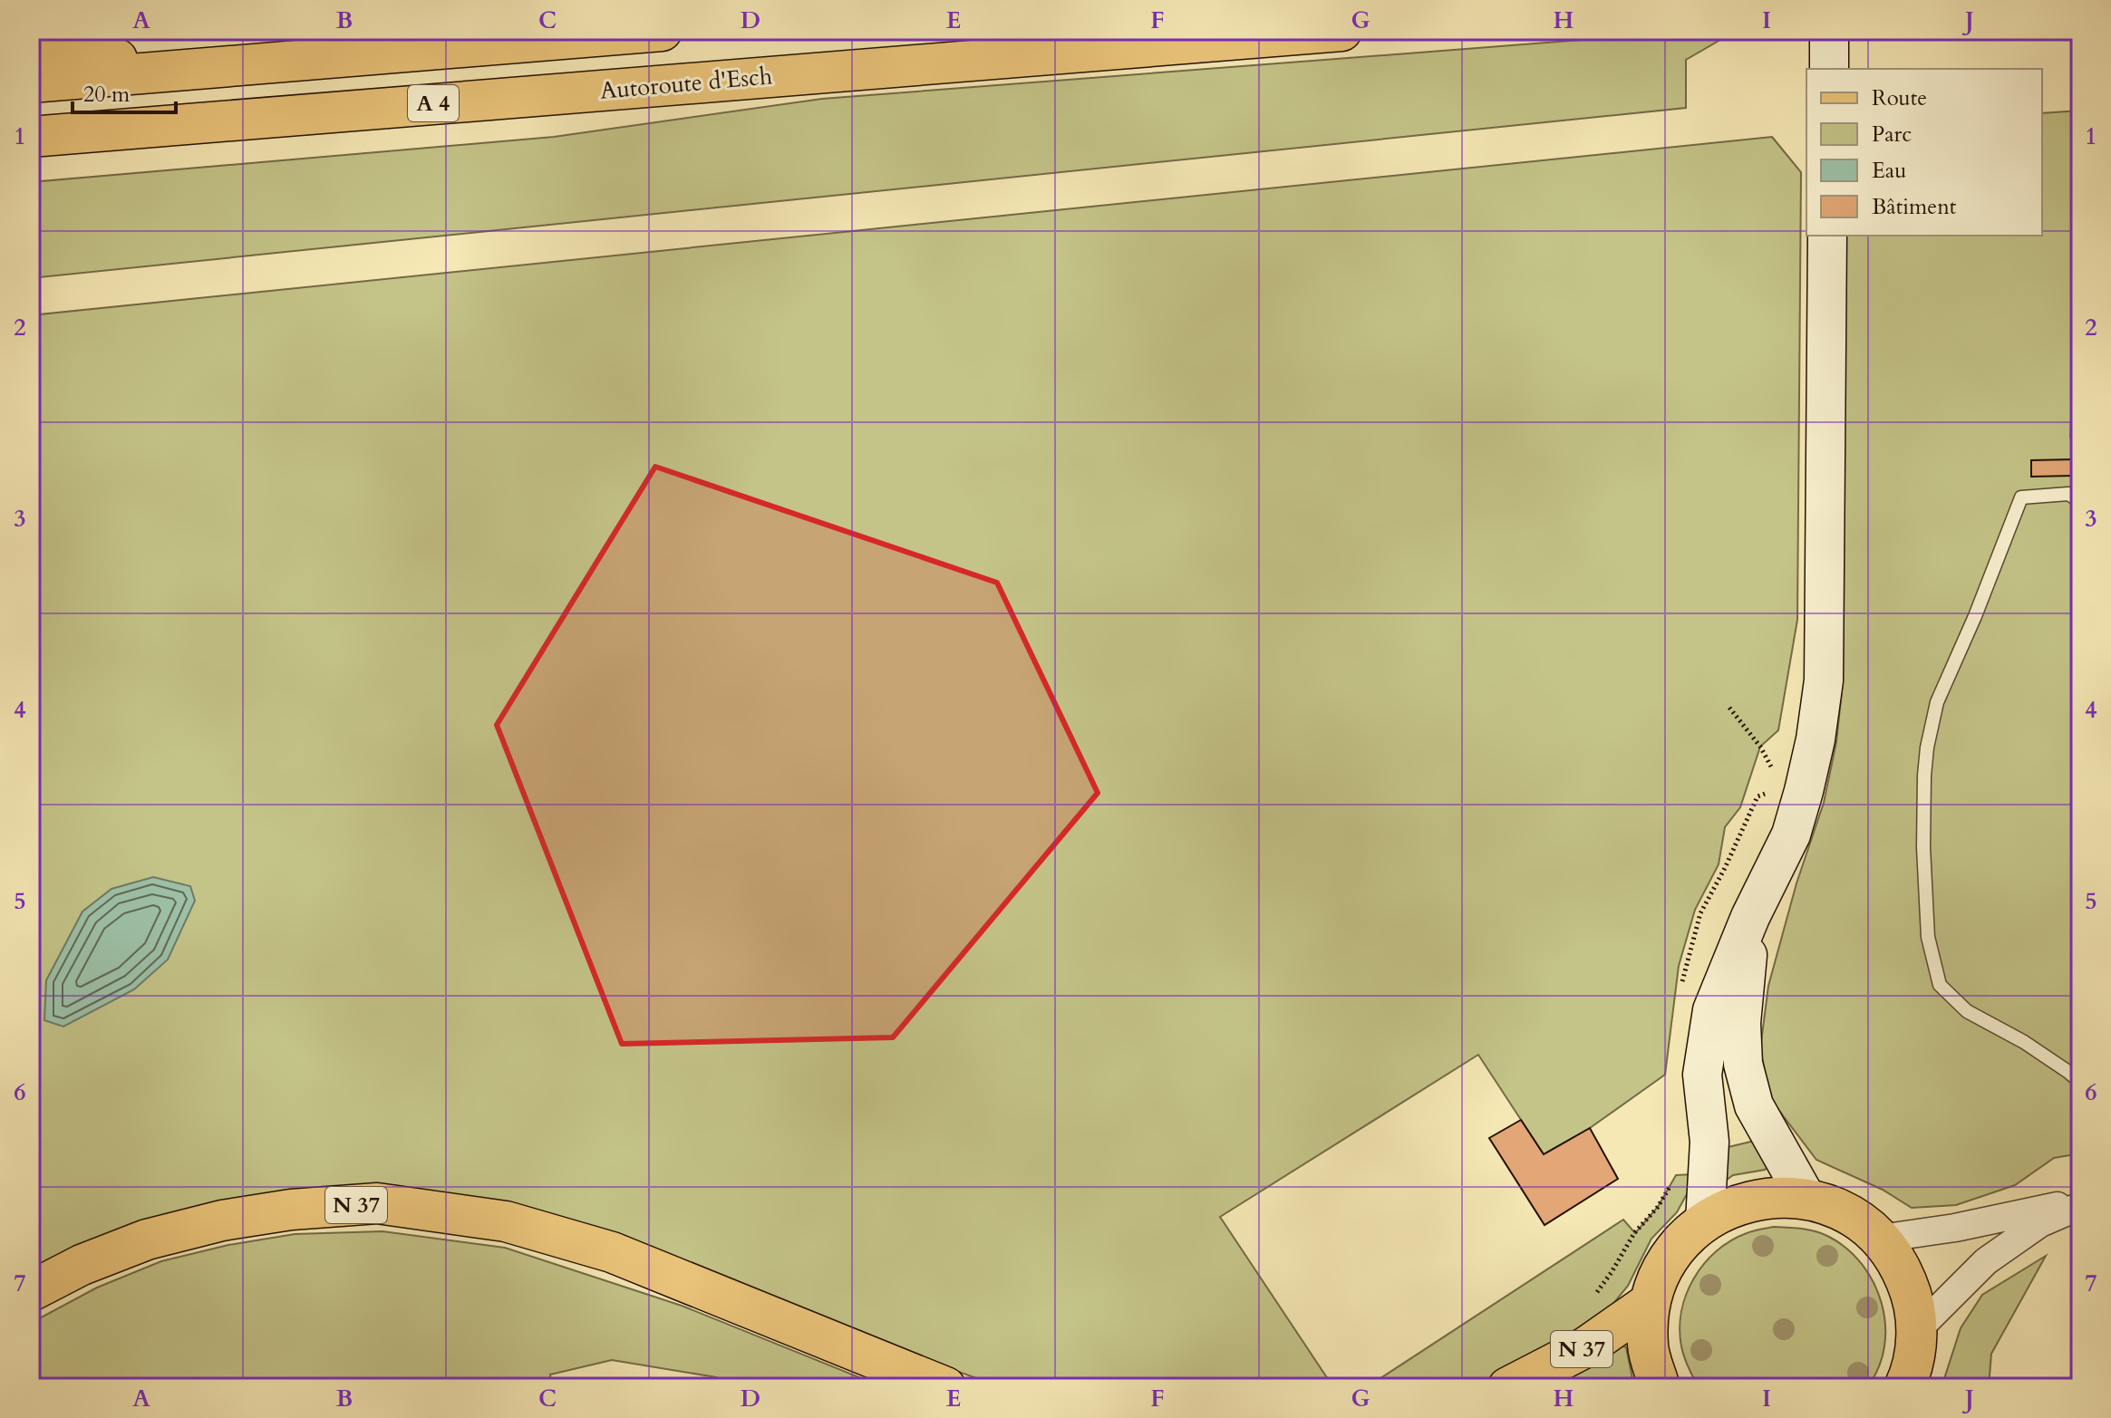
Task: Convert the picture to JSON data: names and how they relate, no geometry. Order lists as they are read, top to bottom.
{
  "streets": {
    "main road": ["Autoroute d'Esch", "A 4", "N 37"]
  },
  "legend": [
    "Route",
    "Parc",
    "Eau",
    "Bâtiment"
  ],
  "scale_bar": "20 m",
  "grid": {
    "columns": [
      "A",
      "B",
      "C",
      "D",
      "E",
      "F",
      "G",
      "H",
      "I",
      "J"
    ],
    "rows": [
      "1",
      "2",
      "3",
      "4",
      "5",
      "6",
      "7"
    ]
  }
}
